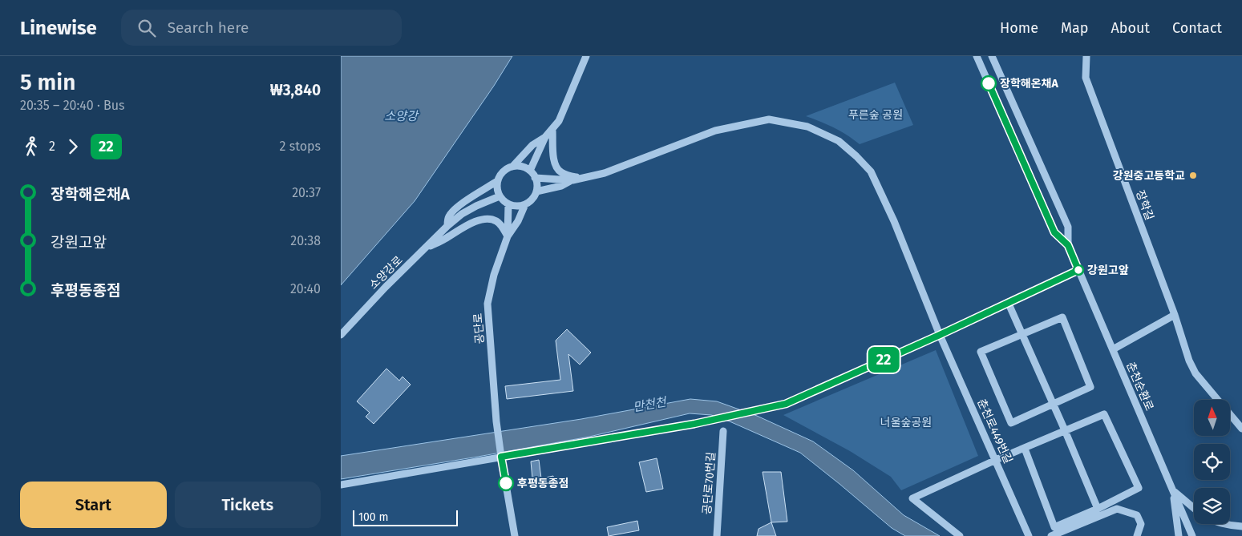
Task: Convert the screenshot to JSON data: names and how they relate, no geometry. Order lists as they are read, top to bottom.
{
  "streets": {
    "street": [
      "장학길",
      "소양강로",
      "공단로",
      "춘천순환로",
      "춘천로449번길",
      "공단로70번길"
    ]
  },
  "crossings": [
    ["소양강로", "공단로"]
  ],
  "water": ["소양강", "만천천"],
  "parks": ["푸른숲 공원", "너울숲공원"],
  "places": [
    "장학해온채A",
    "강원중고등학교",
    "강원고앞",
    "후평동종점"
  ],
  "lines": ["bus line 22"],
  "scale_bar": "100 m",
  "north": "top",
  "page": {
    "header": "Linewise",
    "search": "Search here",
    "nav": [
      "Home",
      "Map",
      "About",
      "Contact"
    ],
    "heading": ["5 min", "20:35 – 20:40 · Bus", "₩3,840"],
    "on_map": "22",
    "legs": ["2", "22", "2 stops"],
    "list": [
      {
        "name": "장학해온채A",
        "value": "20:37"
      },
      {
        "name": "강원고앞",
        "value": "20:38"
      },
      {
        "name": "후평동종점",
        "value": "20:40"
      }
    ],
    "buttons": ["Start", "Tickets"],
    "scale": "100 m"
  }
}
